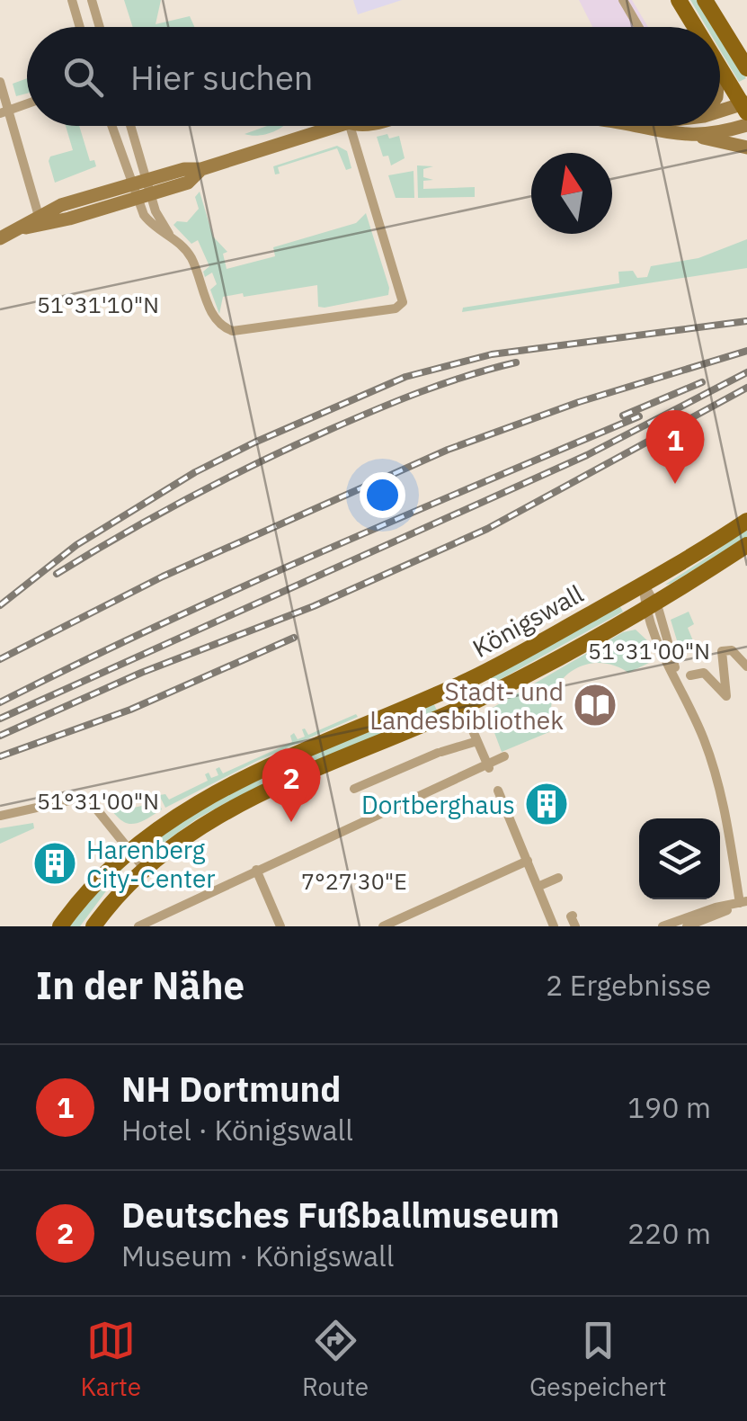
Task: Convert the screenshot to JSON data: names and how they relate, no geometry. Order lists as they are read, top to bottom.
{
  "streets": {
    "main road": ["Königswall"]
  },
  "places": {
    "library": ["Stadt- und Landesbibliothek"],
    "building": ["Dortberghaus", "Harenberg City-Center"]
  },
  "north": "top",
  "page": {
    "search": "Hier suchen",
    "pins": ["1", "2"],
    "heading": ["In der Nähe", "2 Ergebnisse"],
    "list": [
      {
        "mark": "1",
        "name": "NH Dortmund",
        "note": "Hotel · Königswall",
        "value": "190 m"
      },
      {
        "mark": "2",
        "name": "Deutsches Fußballmuseum",
        "note": "Museum · Königswall",
        "value": "220 m"
      }
    ],
    "nav": ["Karte", "Route", "Gespeichert"]
  },
  "coordinates": ["51°31'10\"N", "51°31'00\"N", "7°27'30\"E"]
}
